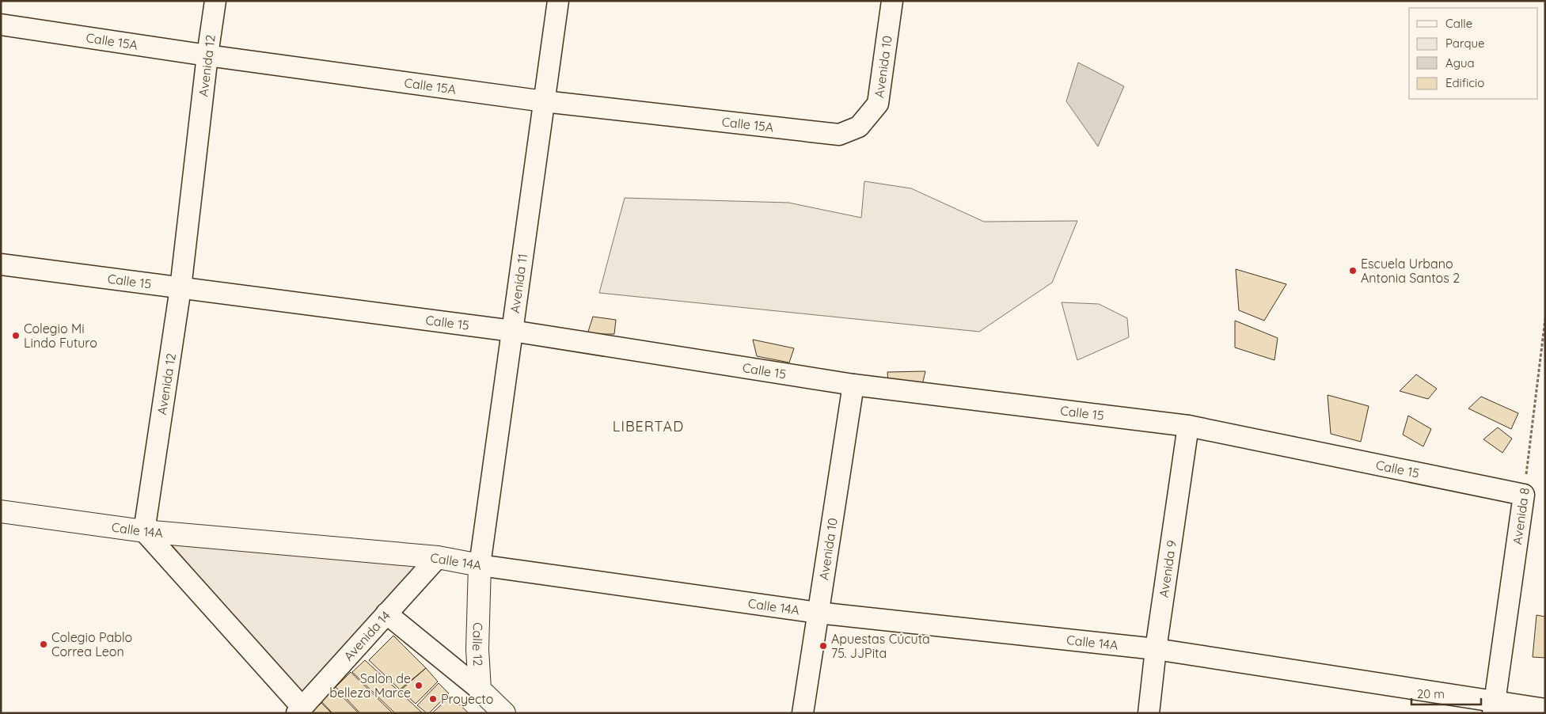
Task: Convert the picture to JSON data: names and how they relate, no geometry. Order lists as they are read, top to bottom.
{
  "streets": {
    "street": [
      "Calle 15A",
      "Avenida 12",
      "Avenida 10",
      "Calle 15",
      "Avenida 11",
      "Avenida 8",
      "Calle 14A",
      "Avenida 9",
      "Avenida 14",
      "Calle 12"
    ]
  },
  "crossings": [
    ["Calle 15A", "Avenida 12"],
    ["Calle 15A", "Avenida 10"],
    ["Calle 15A", "Avenida 11"],
    ["Avenida 12", "Calle 15"],
    ["Avenida 12", "Calle 14A"],
    ["Avenida 10", "Calle 15"],
    ["Avenida 10", "Calle 14A"],
    ["Calle 15", "Avenida 11"],
    ["Calle 15", "Avenida 8"],
    ["Calle 15", "Avenida 9"],
    ["Avenida 11", "Calle 14A"],
    ["Avenida 11", "Calle 12"],
    ["Avenida 8", "Calle 14A"],
    ["Calle 14A", "Avenida 9"],
    ["Calle 14A", "Avenida 14"],
    ["Calle 14A", "Calle 12"]
  ],
  "districts": ["LIBERTAD"],
  "places": [
    "Escuela Urbano Antonia Santos 2",
    "Colegio Mi Lindo Futuro",
    "Colegio Pablo Correa Leon",
    "Apuestas Cúcuta 75. JJPita",
    "Salon de belleza Marce",
    "Proyecto"
  ],
  "legend": [
    "Calle",
    "Parque",
    "Agua",
    "Edificio"
  ],
  "scale_bar": "20 m"
}
